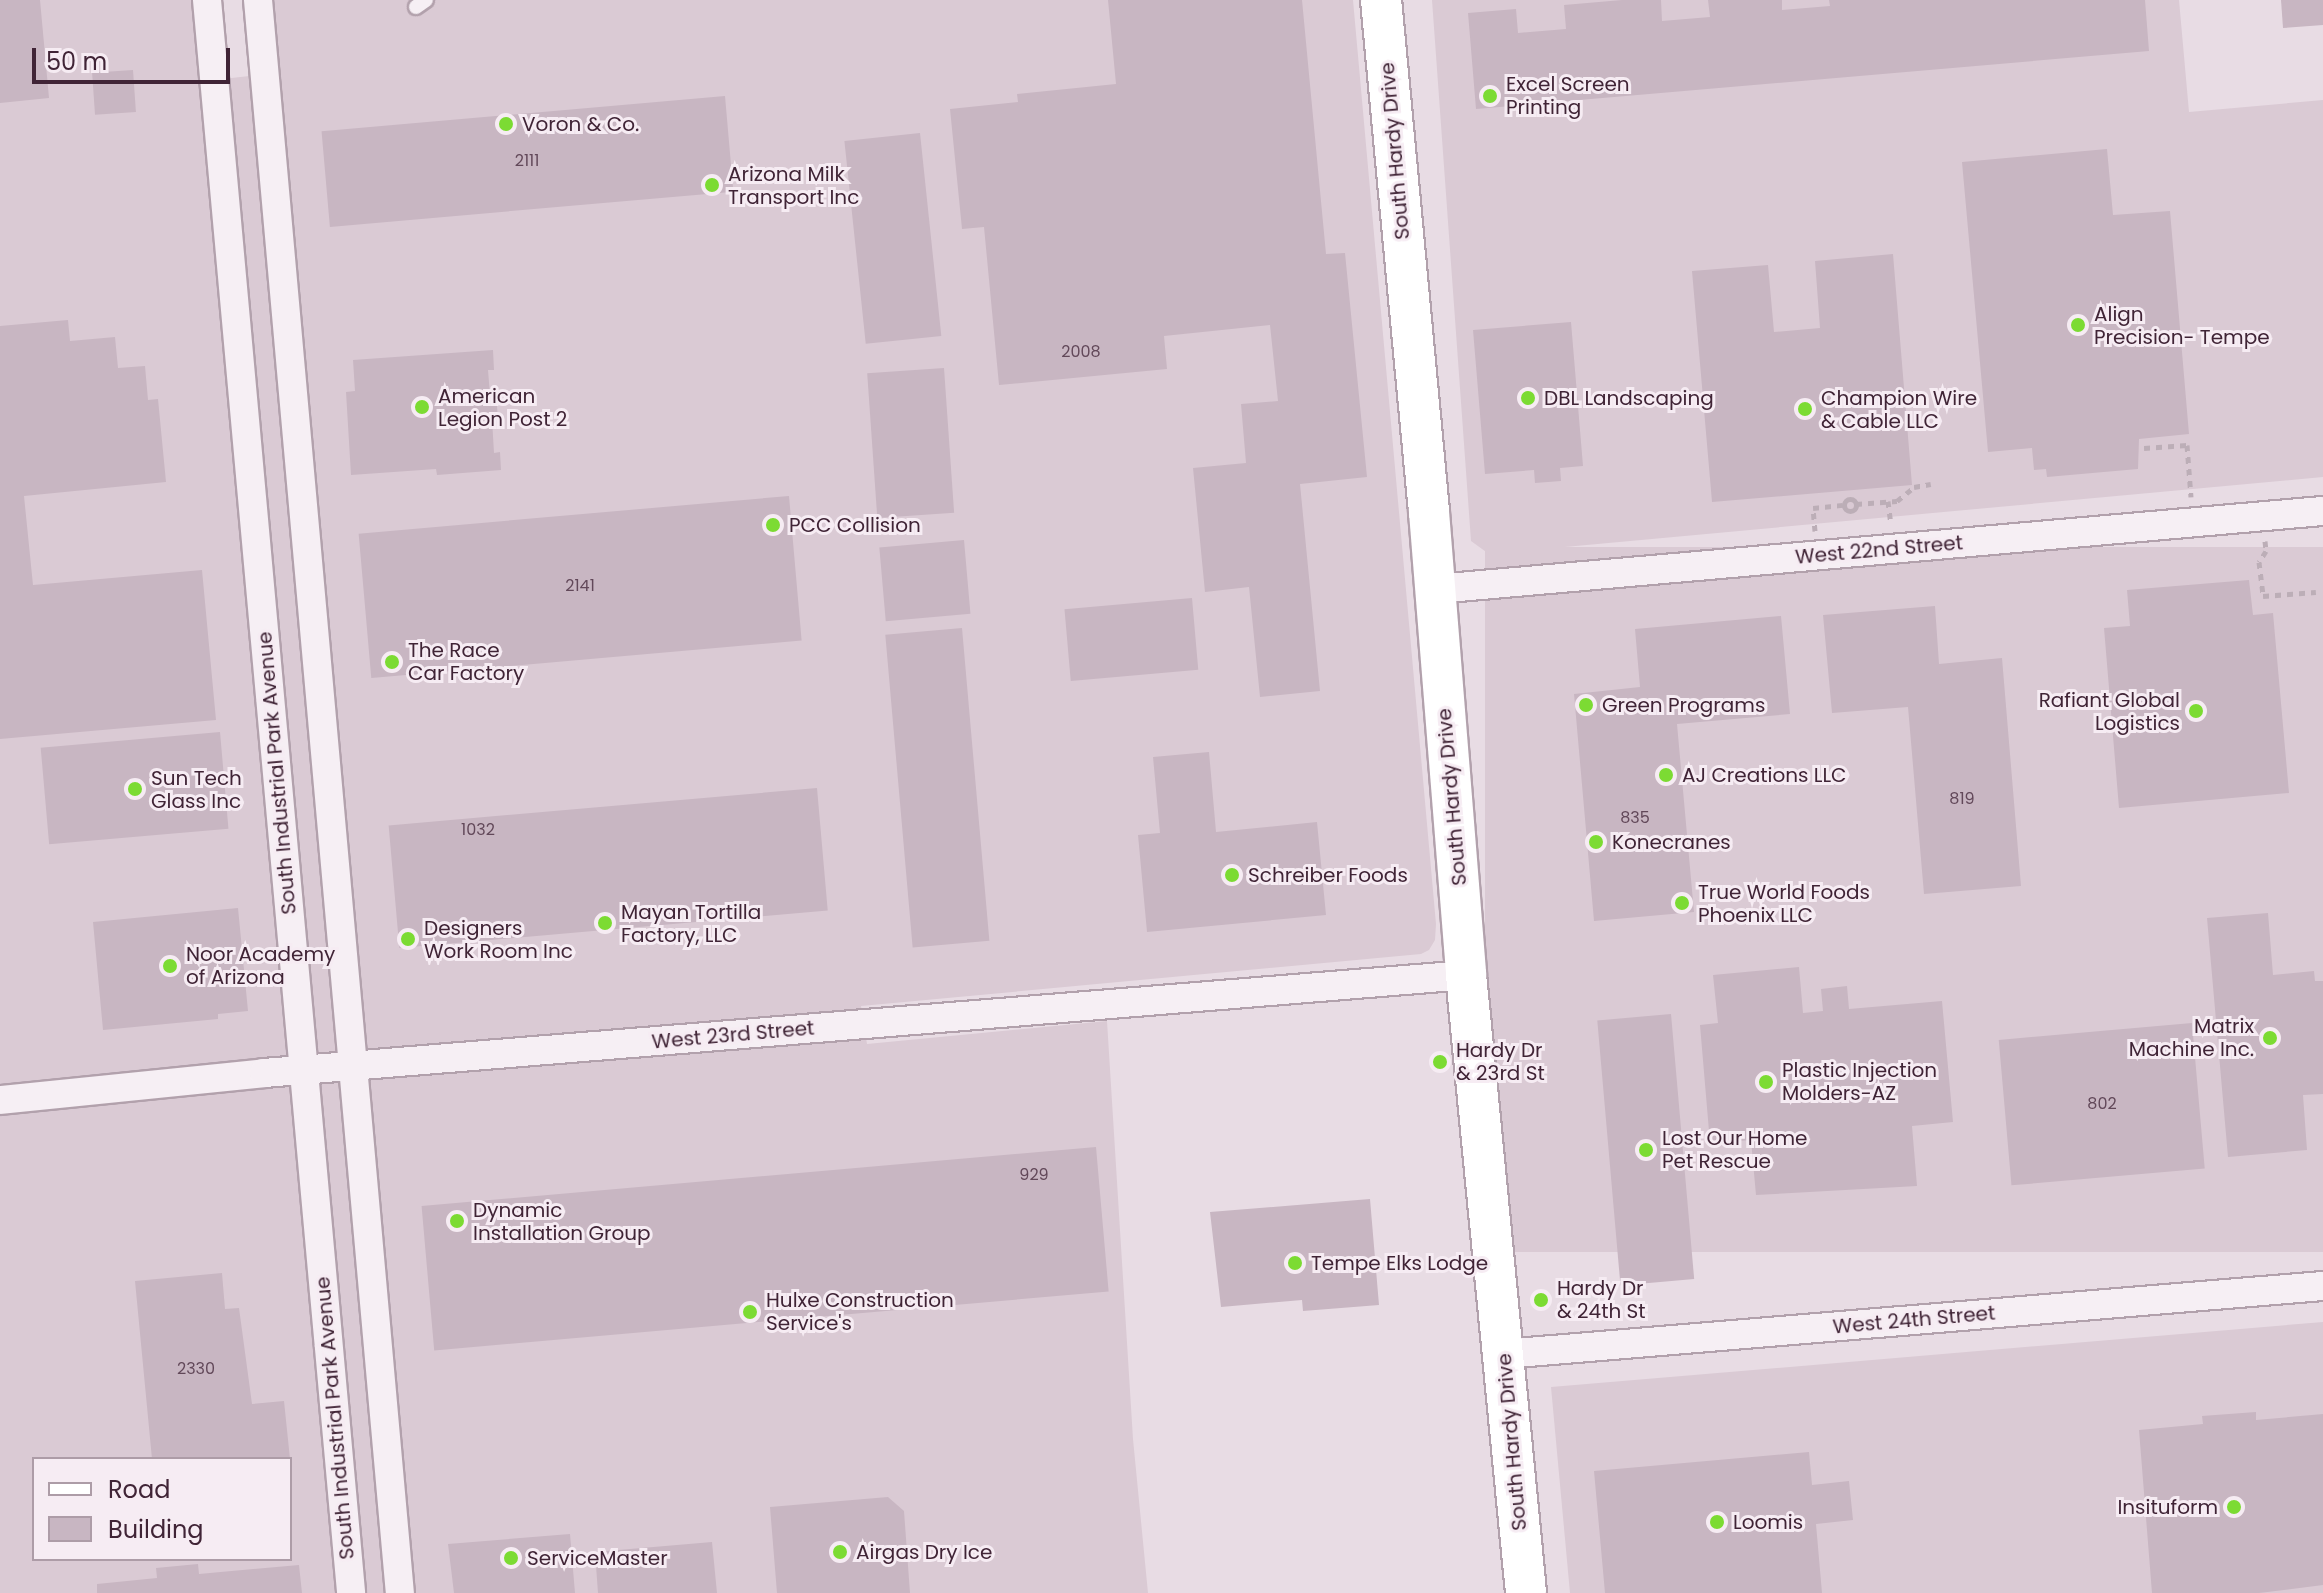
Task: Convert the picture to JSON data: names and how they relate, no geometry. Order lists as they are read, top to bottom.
{
  "streets": {
    "street": [
      "South Hardy Drive",
      "West 22nd Street",
      "South Industrial Park Avenue",
      "West 23rd Street",
      "West 24th Street"
    ]
  },
  "crossings": [
    ["South Hardy Drive", "West 22nd Street"],
    ["South Hardy Drive", "West 23rd Street"],
    ["South Hardy Drive", "West 24th Street"],
    ["South Industrial Park Avenue", "West 23rd Street"]
  ],
  "places": [
    "Excel Screen Printing",
    "Voron & Co.",
    "Arizona Milk Transport Inc",
    "Align Precision- Tempe",
    "DBL Landscaping",
    "American Legion Post 2",
    "Champion Wire & Cable LLC",
    "PCC Collision",
    "The Race Car Factory",
    "Green Programs",
    "Rafiant Global Logistics",
    "AJ Creations LLC",
    "Sun Tech Glass Inc",
    "Konecranes",
    "Schreiber Foods",
    "True World Foods Phoenix LLC",
    "Mayan Tortilla Factory, LLC",
    "Designers Work Room Inc",
    "Noor Academy of Arizona",
    "Matrix Machine Inc.",
    "Hardy Dr & 23rd St",
    "Plastic Injection Molders-AZ",
    "Lost Our Home Pet Rescue",
    "Dynamic Installation Group",
    "Tempe Elks Lodge",
    "Hardy Dr & 24th St",
    "Hulxe Construction Service's",
    "Insituform",
    "Loomis",
    "Airgas Dry Ice",
    "ServiceMaster"
  ],
  "house_numbers": [
    "2111",
    "2008",
    "2141",
    "819",
    "835",
    "1032",
    "802",
    "929",
    "2330"
  ],
  "legend": ["Road", "Building"],
  "scale_bar": "50 m"
}
